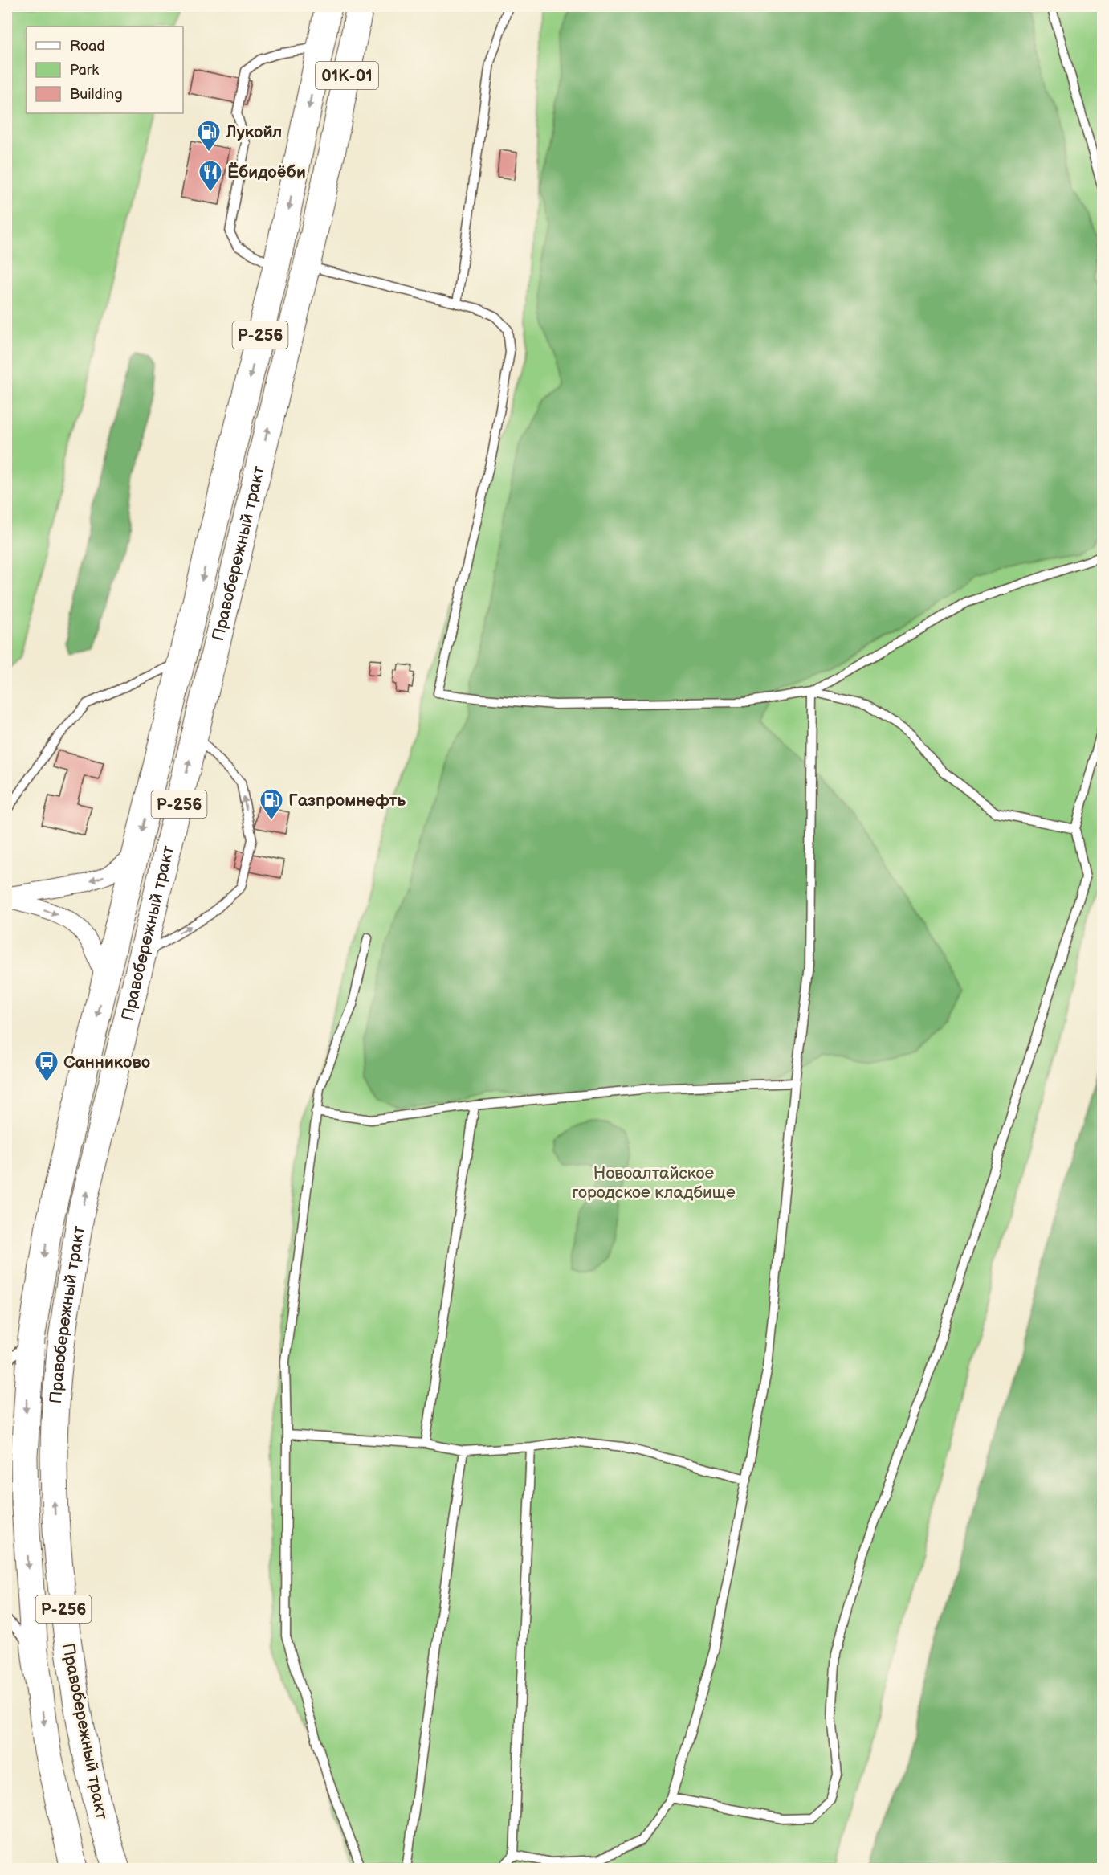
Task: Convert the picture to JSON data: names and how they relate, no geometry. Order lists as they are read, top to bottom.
{
  "streets": {
    "highway": ["01К-01", "Р-256", "Правобережный тракт"]
  },
  "parks": ["Новоалтайское городское кладбище"],
  "places": {
    "fuel station": ["Лукойл", "Газпромнефть"],
    "restaurant": ["Ёбидоёби"],
    "bus stop": ["Санниково"]
  },
  "legend": ["Road", "Park", "Building"]
}
